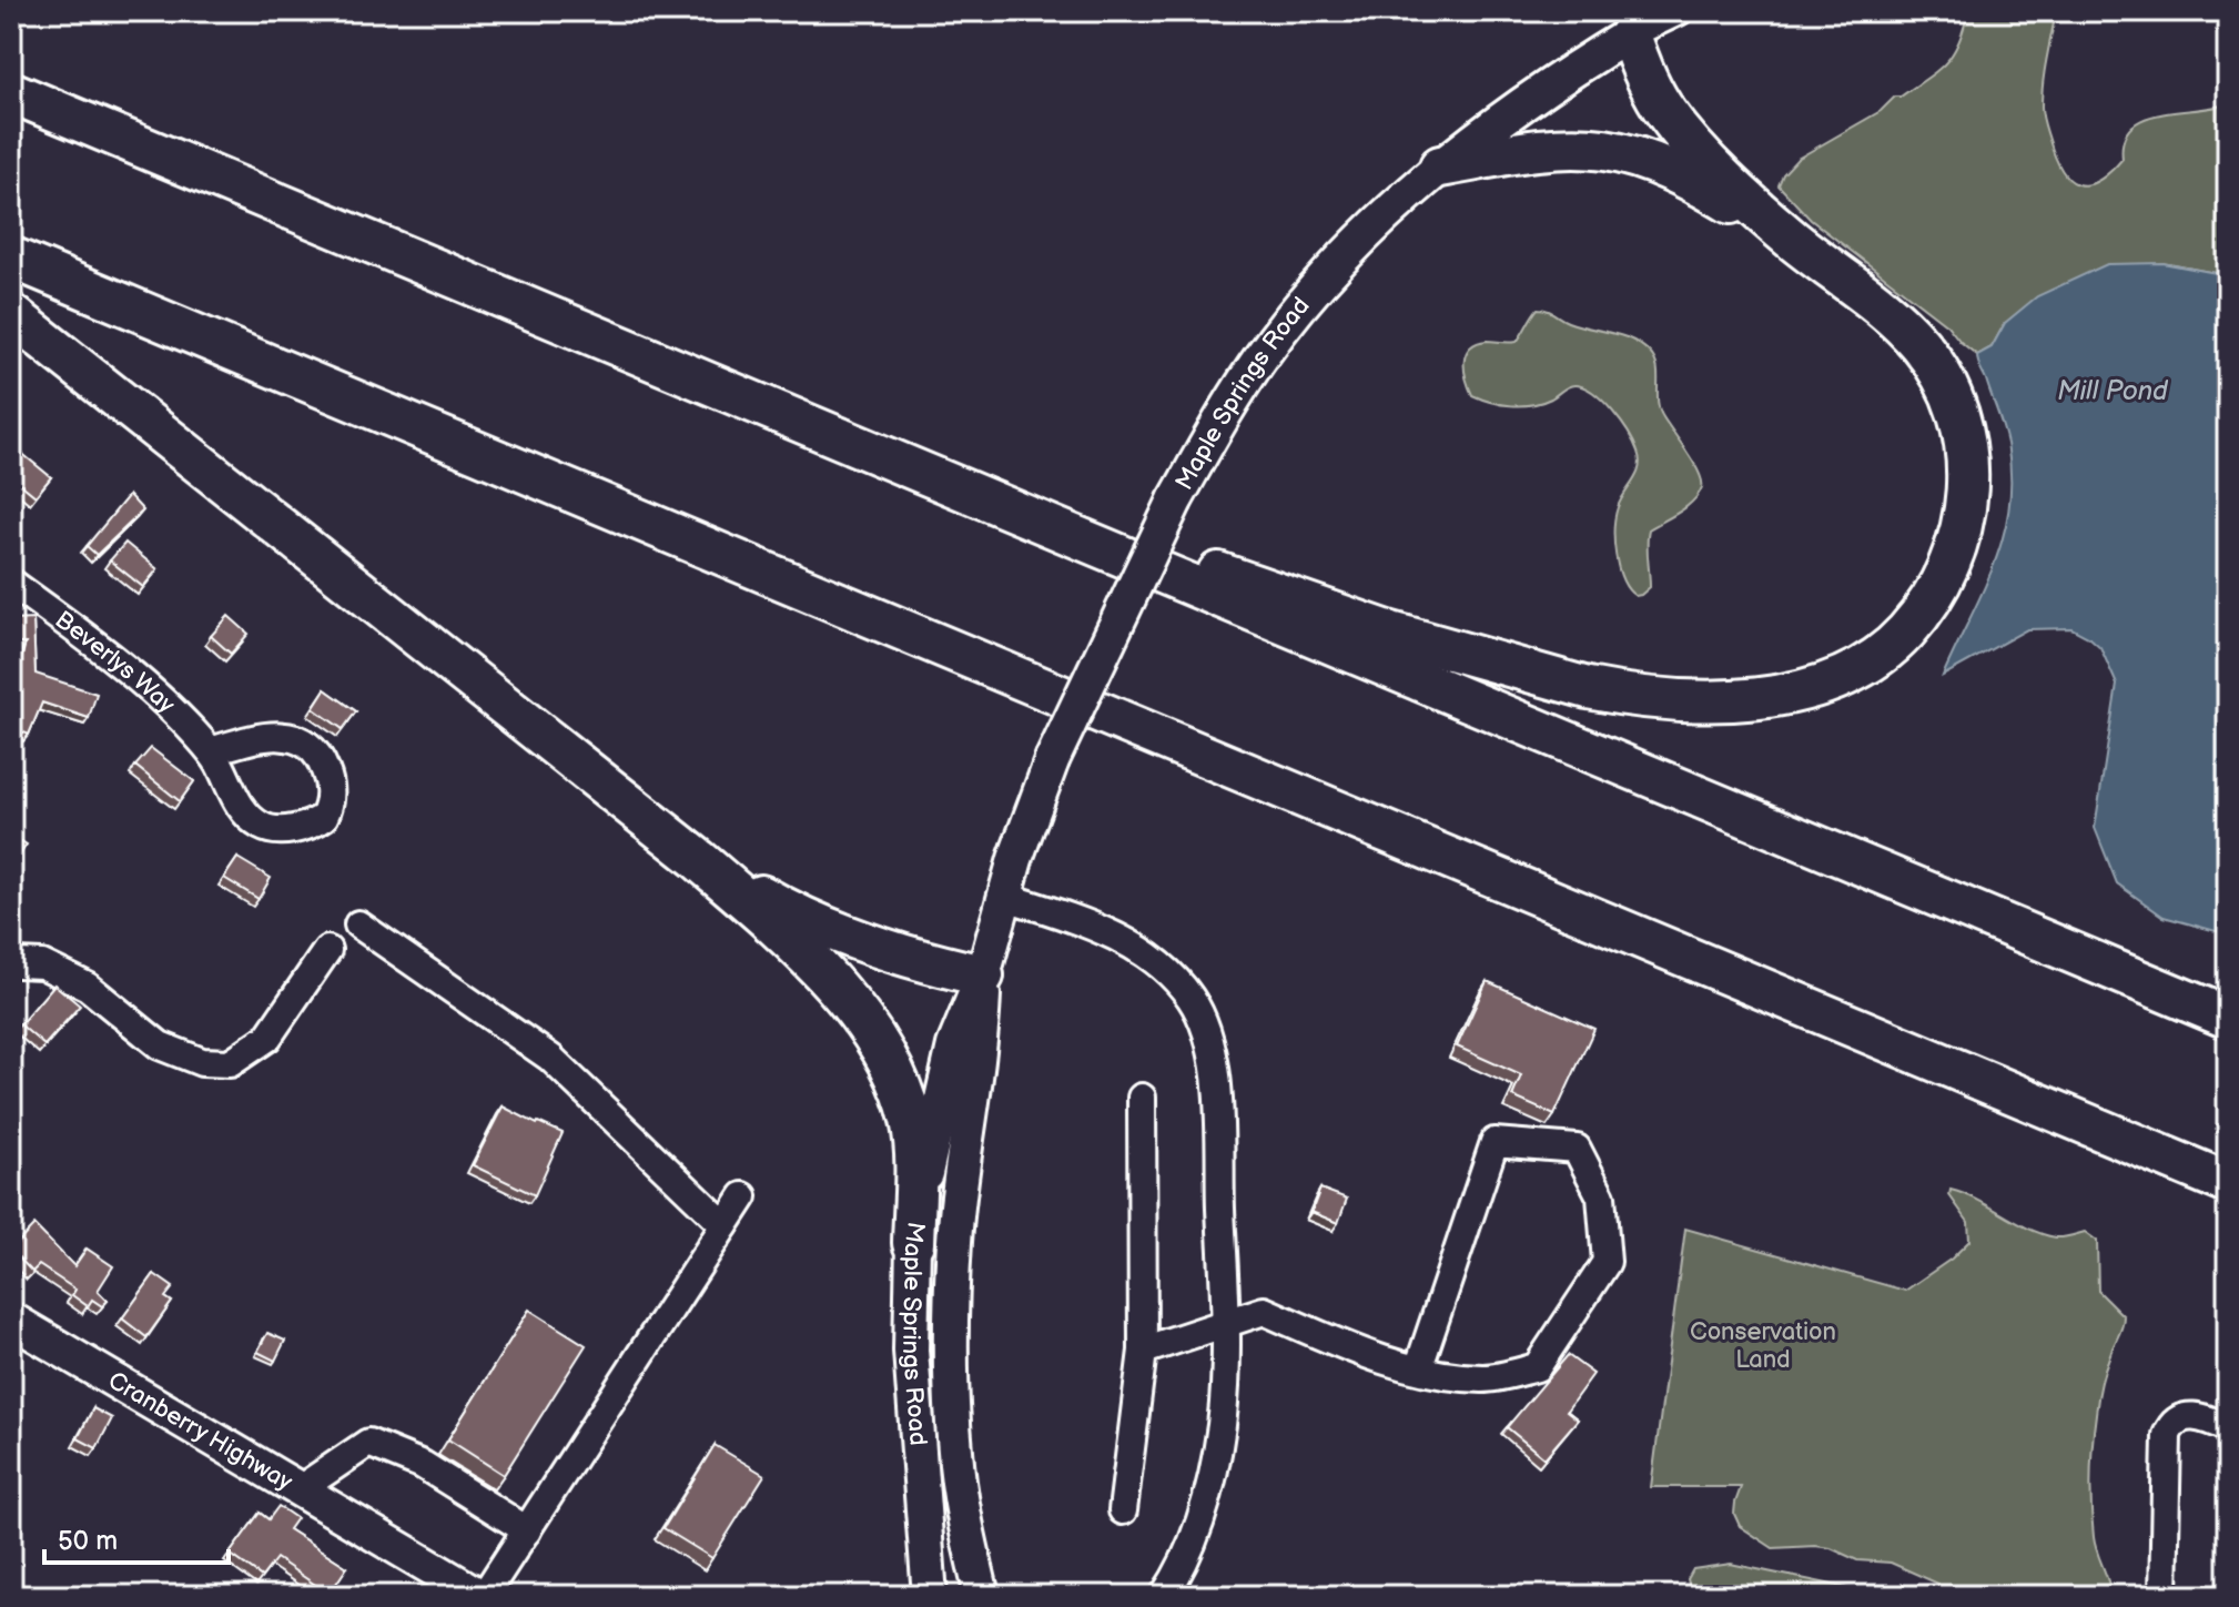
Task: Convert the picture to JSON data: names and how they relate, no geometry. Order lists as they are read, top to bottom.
{
  "streets": {
    "main road": ["Maple Springs Road", "Cranberry Highway"],
    "street": ["Beverlys Way"]
  },
  "water": ["Mill Pond"],
  "parks": ["Conservation Land"],
  "scale_bar": "50 m"
}
